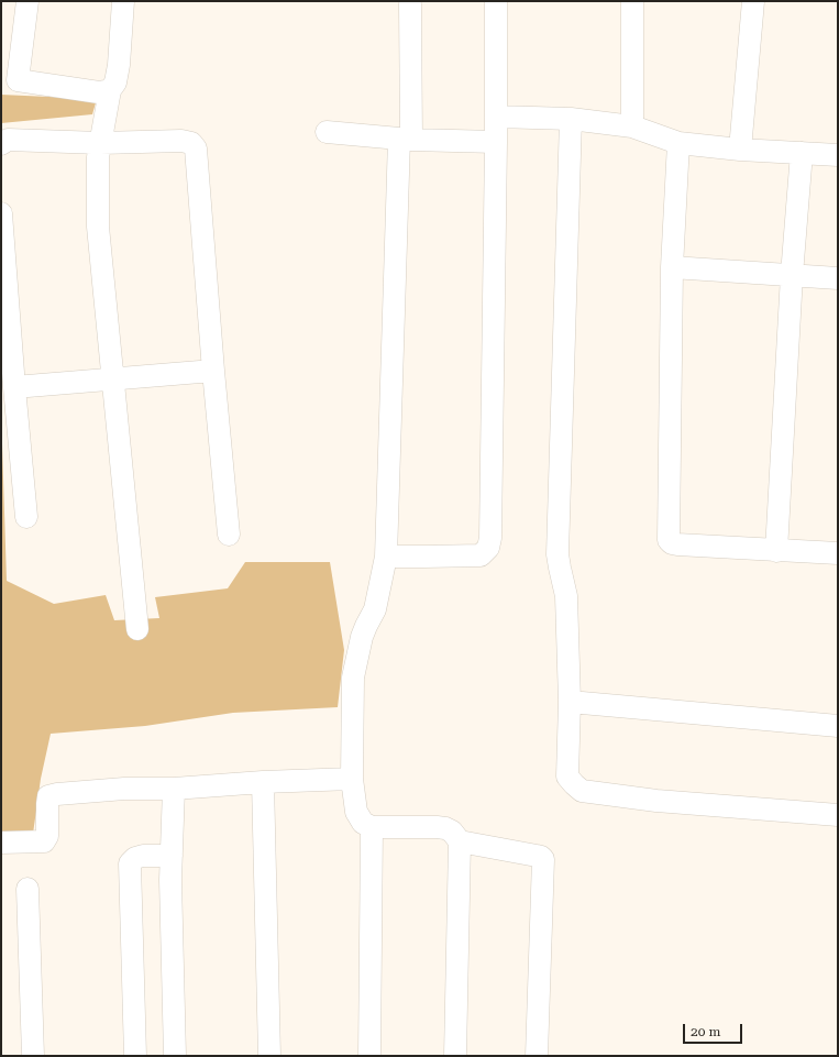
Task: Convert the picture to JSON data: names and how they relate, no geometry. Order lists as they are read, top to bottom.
{
  "scale_bar": "20 m"
}
